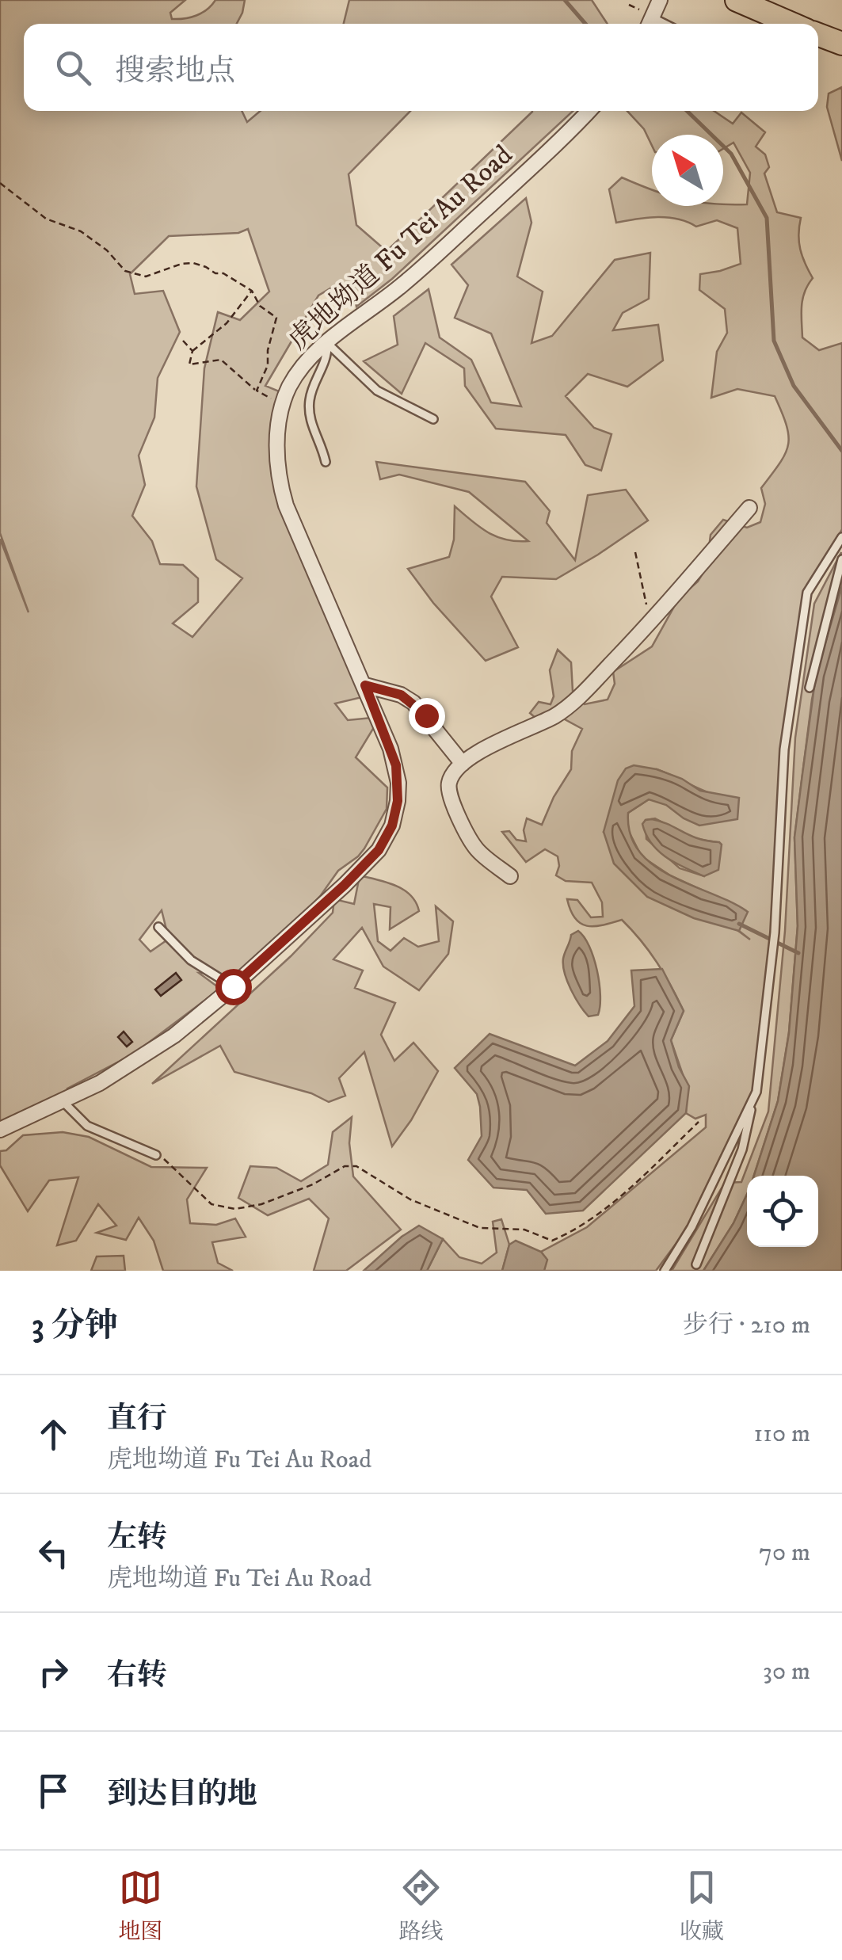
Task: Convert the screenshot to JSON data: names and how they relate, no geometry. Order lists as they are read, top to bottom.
{
  "streets": {
    "street": ["虎地坳道 Fu Tei Au Road"]
  },
  "north": "top left",
  "page": {
    "search": "搜索地点",
    "heading": ["3 分钟", "步行 · 210 m"],
    "list": [
      ["直行", "虎地坳道 Fu Tei Au Road", "110 m"],
      ["左转", "虎地坳道 Fu Tei Au Road", "70 m"],
      ["右转", "30 m"],
      "到达目的地"
    ],
    "nav": ["地图", "路线", "收藏"]
  }
}
